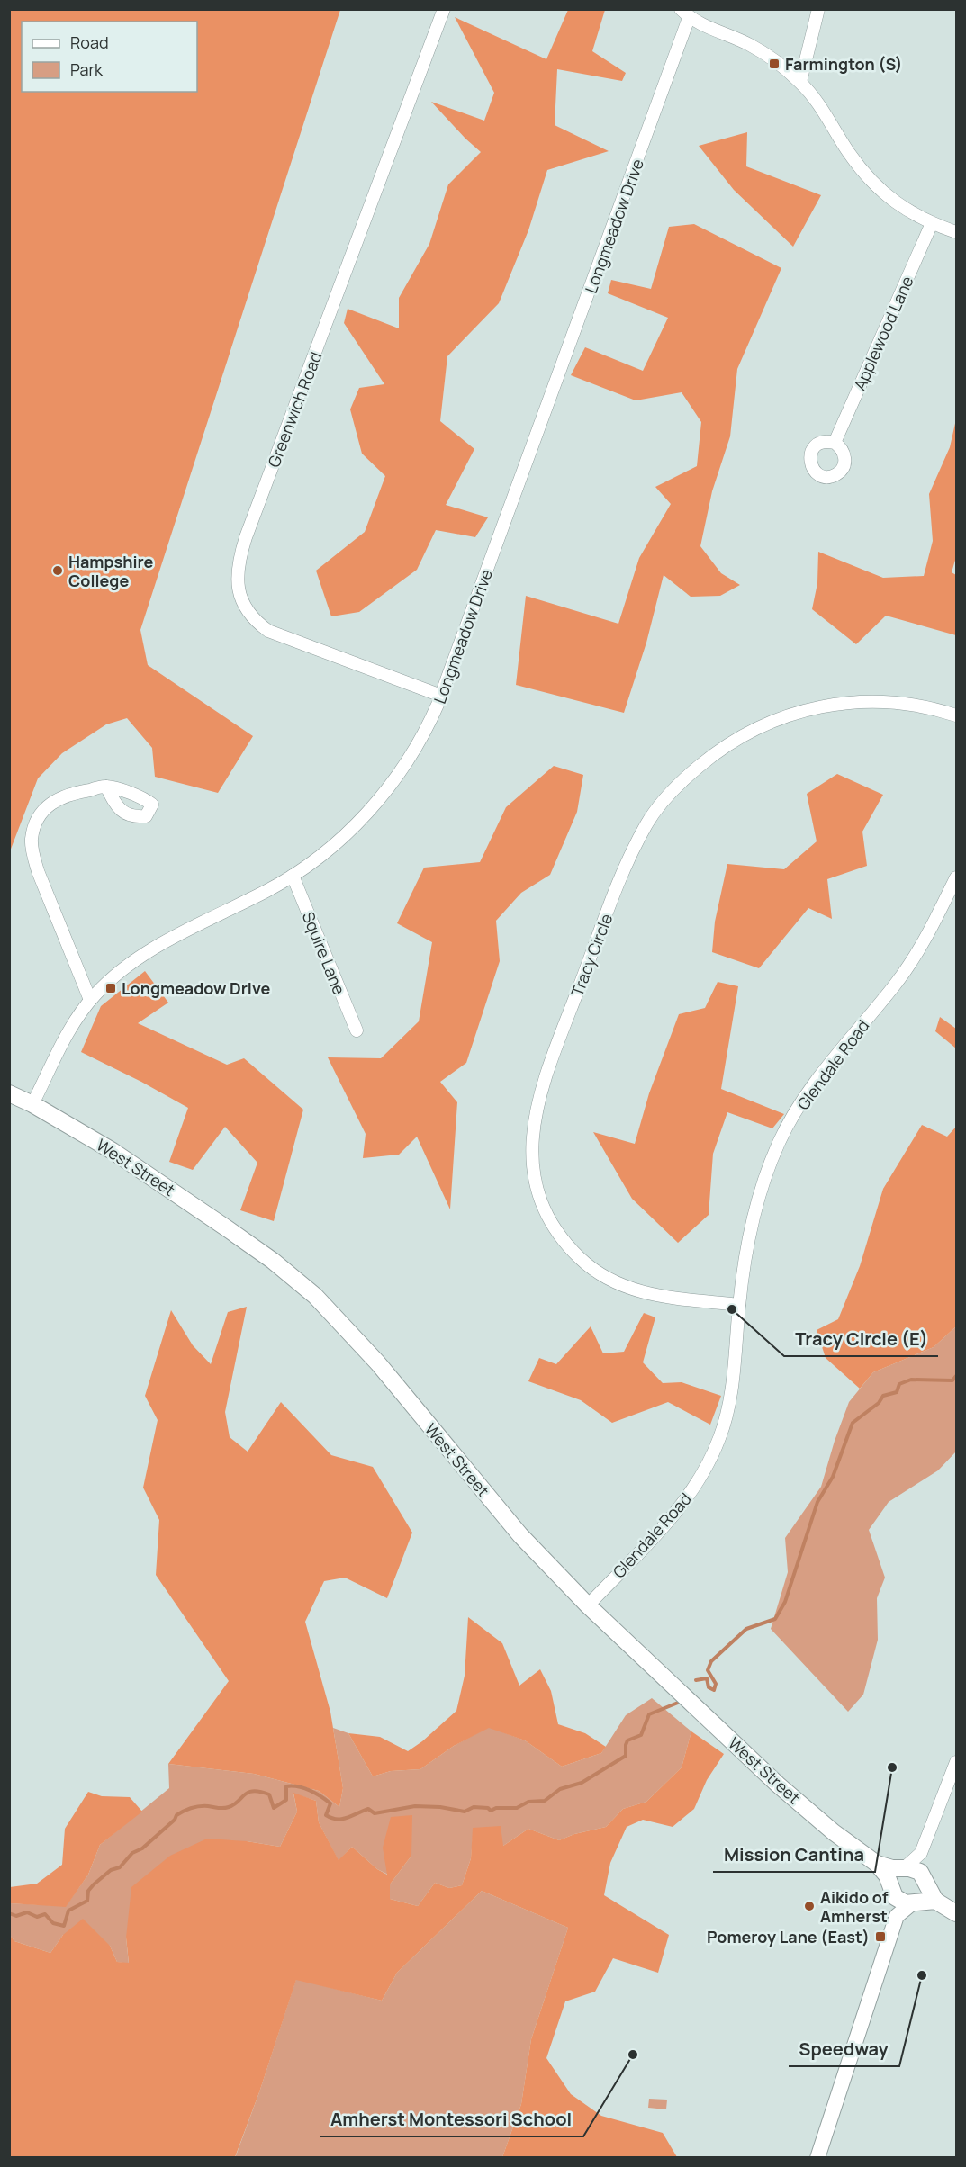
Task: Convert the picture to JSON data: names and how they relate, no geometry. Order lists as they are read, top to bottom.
{
  "streets": {
    "main road": ["West Street"],
    "street": [
      "Longmeadow Drive",
      "Applewood Lane",
      "Greenwich Road",
      "Squire Lane",
      "Tracy Circle",
      "Glendale Road"
    ]
  },
  "crossings": [
    ["Longmeadow Drive", "Greenwich Road"],
    ["Longmeadow Drive", "Squire Lane"],
    ["Longmeadow Drive", "West Street"],
    ["Tracy Circle", "Glendale Road"],
    ["Glendale Road", "West Street"]
  ],
  "places": {
    "transit": ["Farmington (S)", "Longmeadow Drive", "Pomeroy Lane (East)"],
    "other": [
      "Hampshire College",
      "Tracy Circle (E)",
      "Mission Cantina",
      "Aikido of Amherst",
      "Speedway",
      "Amherst Montessori School"
    ]
  },
  "legend": ["Road", "Park"]
}
